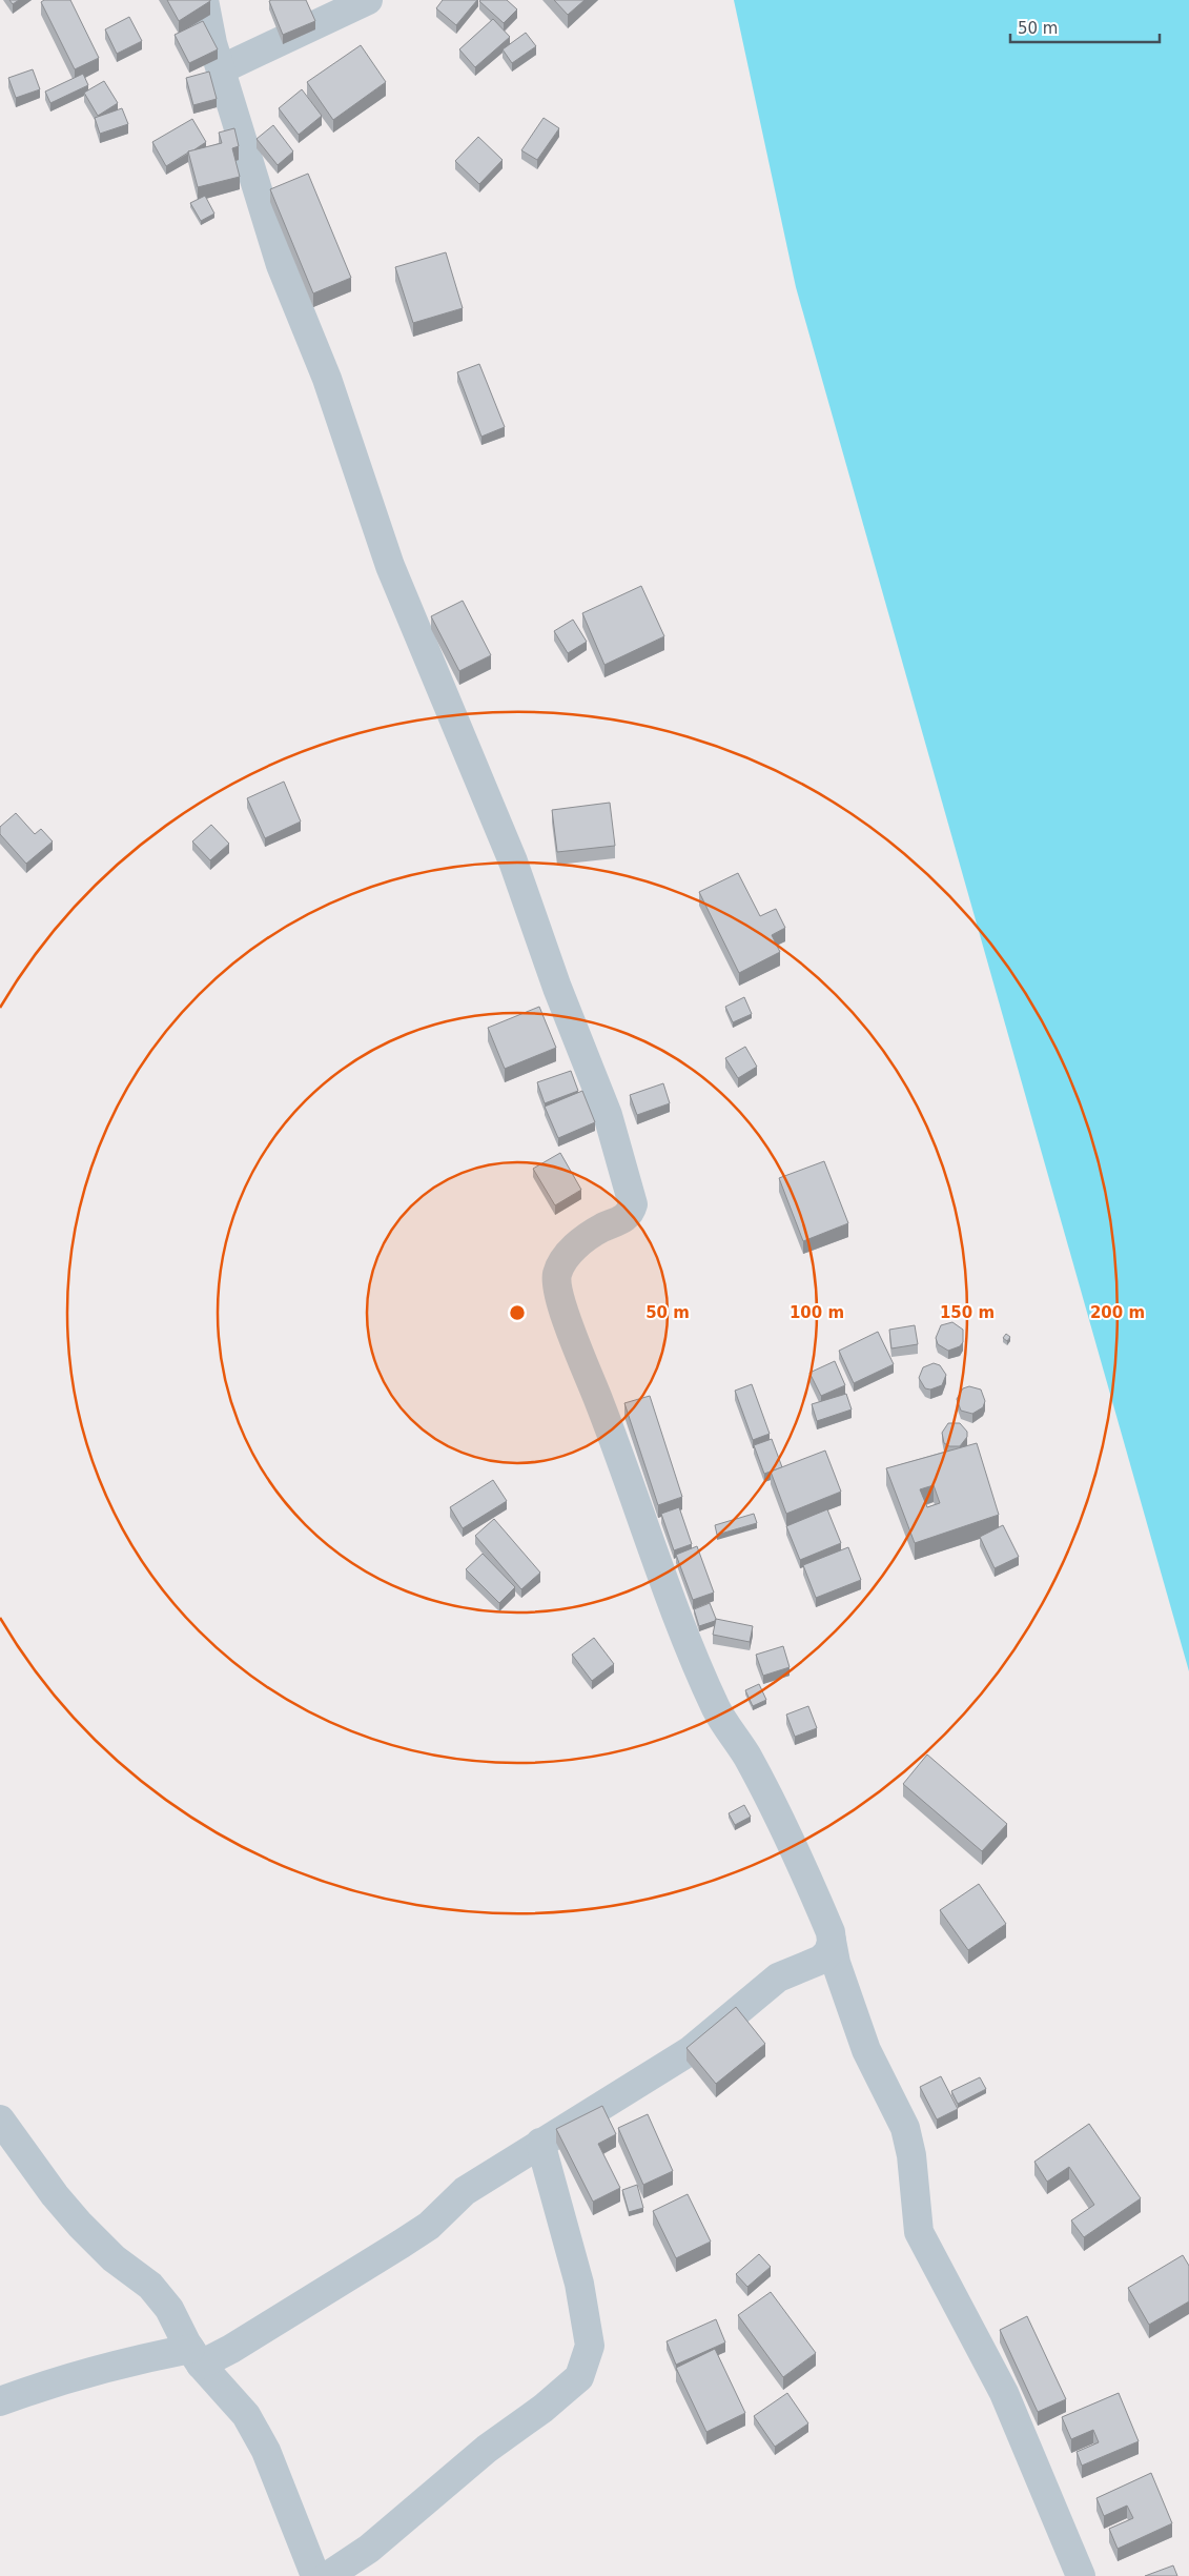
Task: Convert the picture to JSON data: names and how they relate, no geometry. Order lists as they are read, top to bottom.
{
  "scale_bar": "50 m",
  "rings": [
    "50 m",
    "100 m",
    "150 m",
    "200 m"
  ]
}
